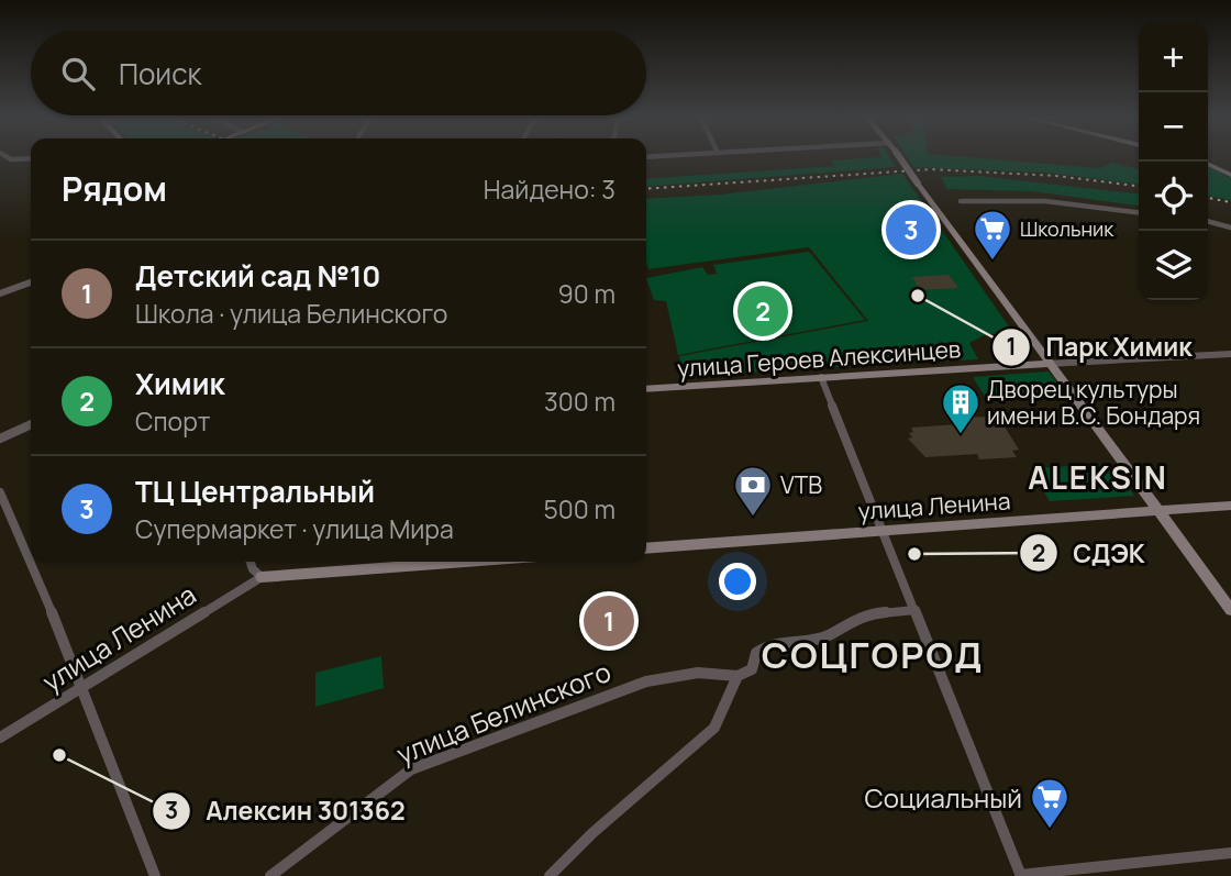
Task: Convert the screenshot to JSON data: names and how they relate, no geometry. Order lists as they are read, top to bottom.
{
  "streets": {
    "street": ["улица Героев Алексинцев", "улица Ленина", "улица Белинского"]
  },
  "districts": ["ALEKSIN", "СОЦГОРОД"],
  "places": {
    "supermarket": ["Школьник", "Социальный"],
    "other": ["Парк Химик", "СДЭК", "Алексин 301362"],
    "building": ["Дворец культуры имени В.С. Бондаря"],
    "bank": ["VTB"]
  },
  "page": {
    "map_buttons": ["+", "−"],
    "search": "Поиск",
    "heading": ["Рядом", "Найдено: 3"],
    "pins": ["3", "2", "1"],
    "list": [
      {
        "mark": "1",
        "name": "Детский сад №10",
        "note": "Школа · улица Белинского",
        "value": "90 m"
      },
      {
        "mark": "2",
        "name": "Химик",
        "note": "Спорт",
        "value": "300 m"
      },
      {
        "mark": "3",
        "name": "ТЦ Центральный",
        "note": "Супермаркет · улица Мира",
        "value": "500 m"
      }
    ]
  }
}
